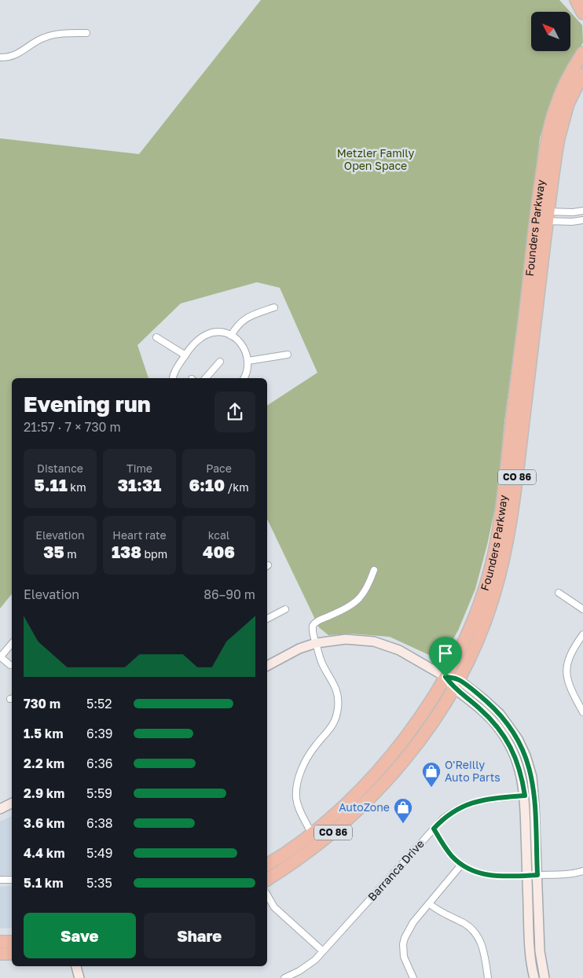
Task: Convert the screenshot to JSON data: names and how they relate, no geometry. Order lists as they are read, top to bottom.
{
  "streets": {
    "highway": ["Founders Parkway", "CO 86"],
    "street": ["Barranca Drive"]
  },
  "parks": ["Metzler Family Open Space"],
  "places": {
    "shop": ["O'Reilly Auto Parts", "AutoZone"]
  },
  "north": "top left",
  "page": {
    "heading": ["Evening run", "21:57 · 7 × 730 m"],
    "stats": [
      ["Distance", "5.11 km"],
      ["Time", "31:31"],
      ["Pace", "6:10 /km"],
      ["Elevation", "35 m"],
      ["Heart rate", "138 bpm"],
      ["kcal", "406"]
    ],
    "chart": ["Elevation", "86–90 m"],
    "list": [
      {
        "name": "730 m",
        "note": "5:52"
      },
      {
        "name": "1.5 km",
        "note": "6:39"
      },
      {
        "name": "2.2 km",
        "note": "6:36"
      },
      {
        "name": "2.9 km",
        "note": "5:59"
      },
      {
        "name": "3.6 km",
        "note": "6:38"
      },
      {
        "name": "4.4 km",
        "note": "5:49"
      },
      {
        "name": "5.1 km",
        "note": "5:35"
      }
    ],
    "buttons": ["Save", "Share"]
  }
}
